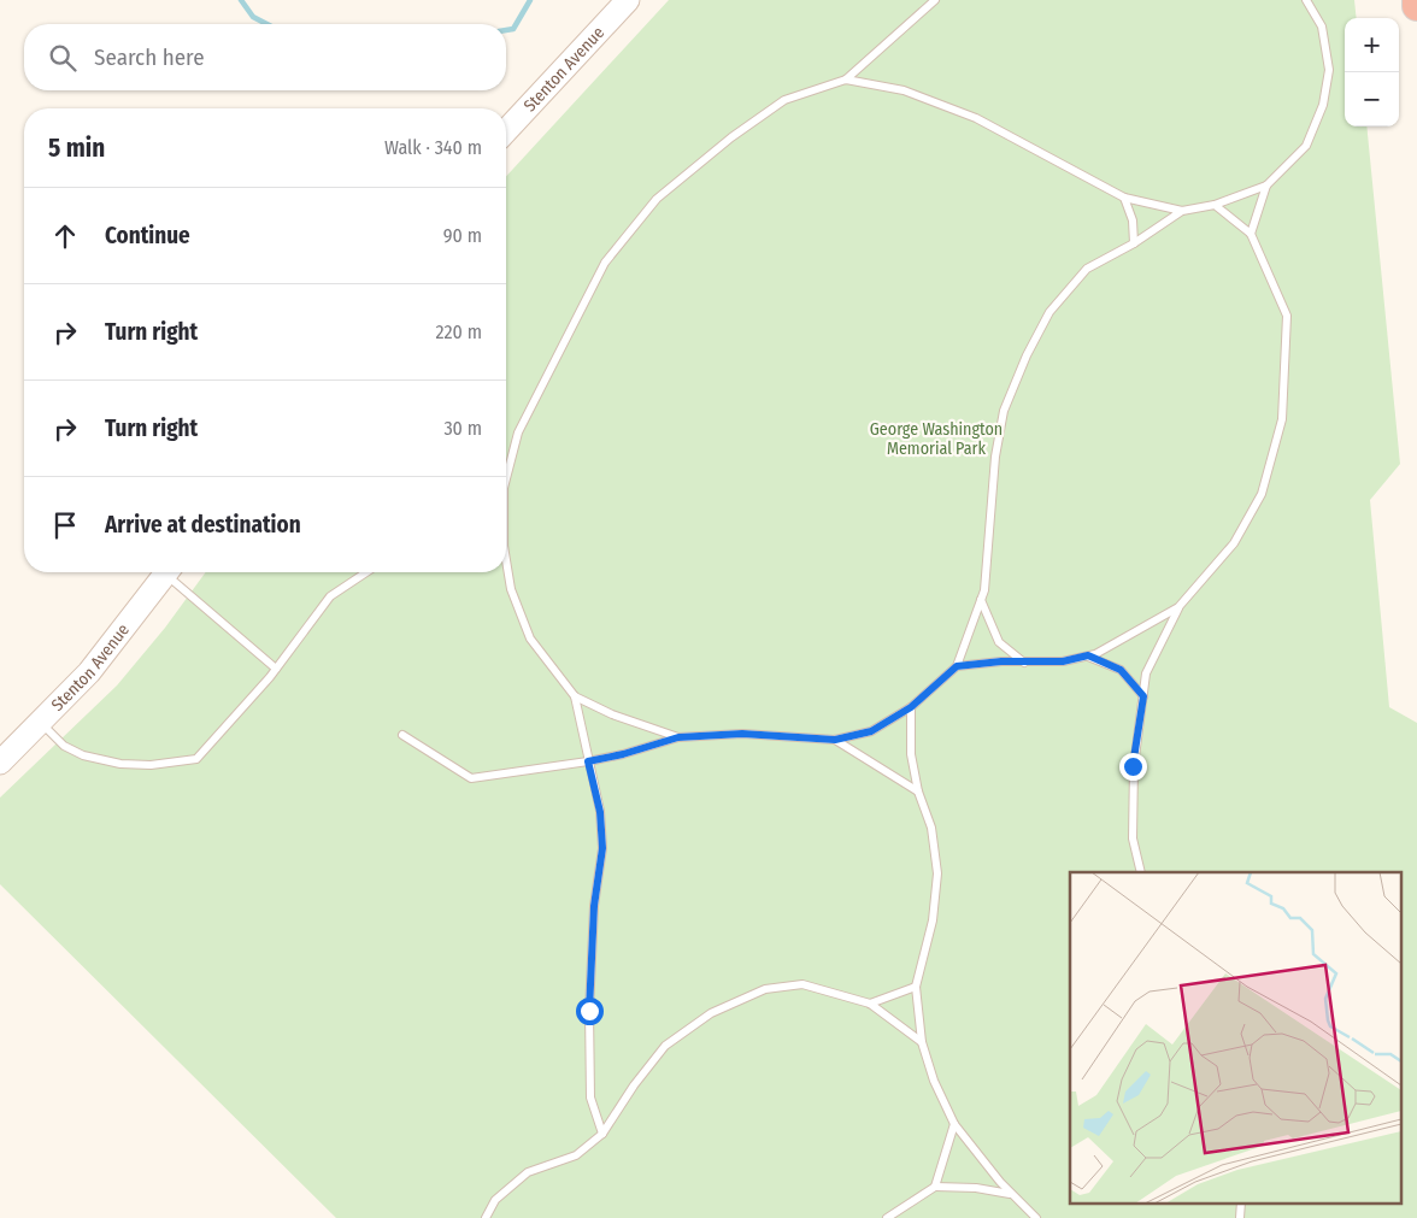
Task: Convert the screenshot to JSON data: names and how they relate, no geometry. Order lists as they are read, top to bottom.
{
  "streets": {
    "main road": ["Stenton Avenue"]
  },
  "parks": ["George Washington Memorial Park"],
  "page": {
    "map_buttons": ["+", "−"],
    "search": "Search here",
    "heading": ["5 min", "Walk · 340 m"],
    "list": [
      ["Continue", "90 m"],
      ["Turn right", "220 m"],
      ["Turn right", "30 m"],
      "Arrive at destination"
    ]
  }
}
